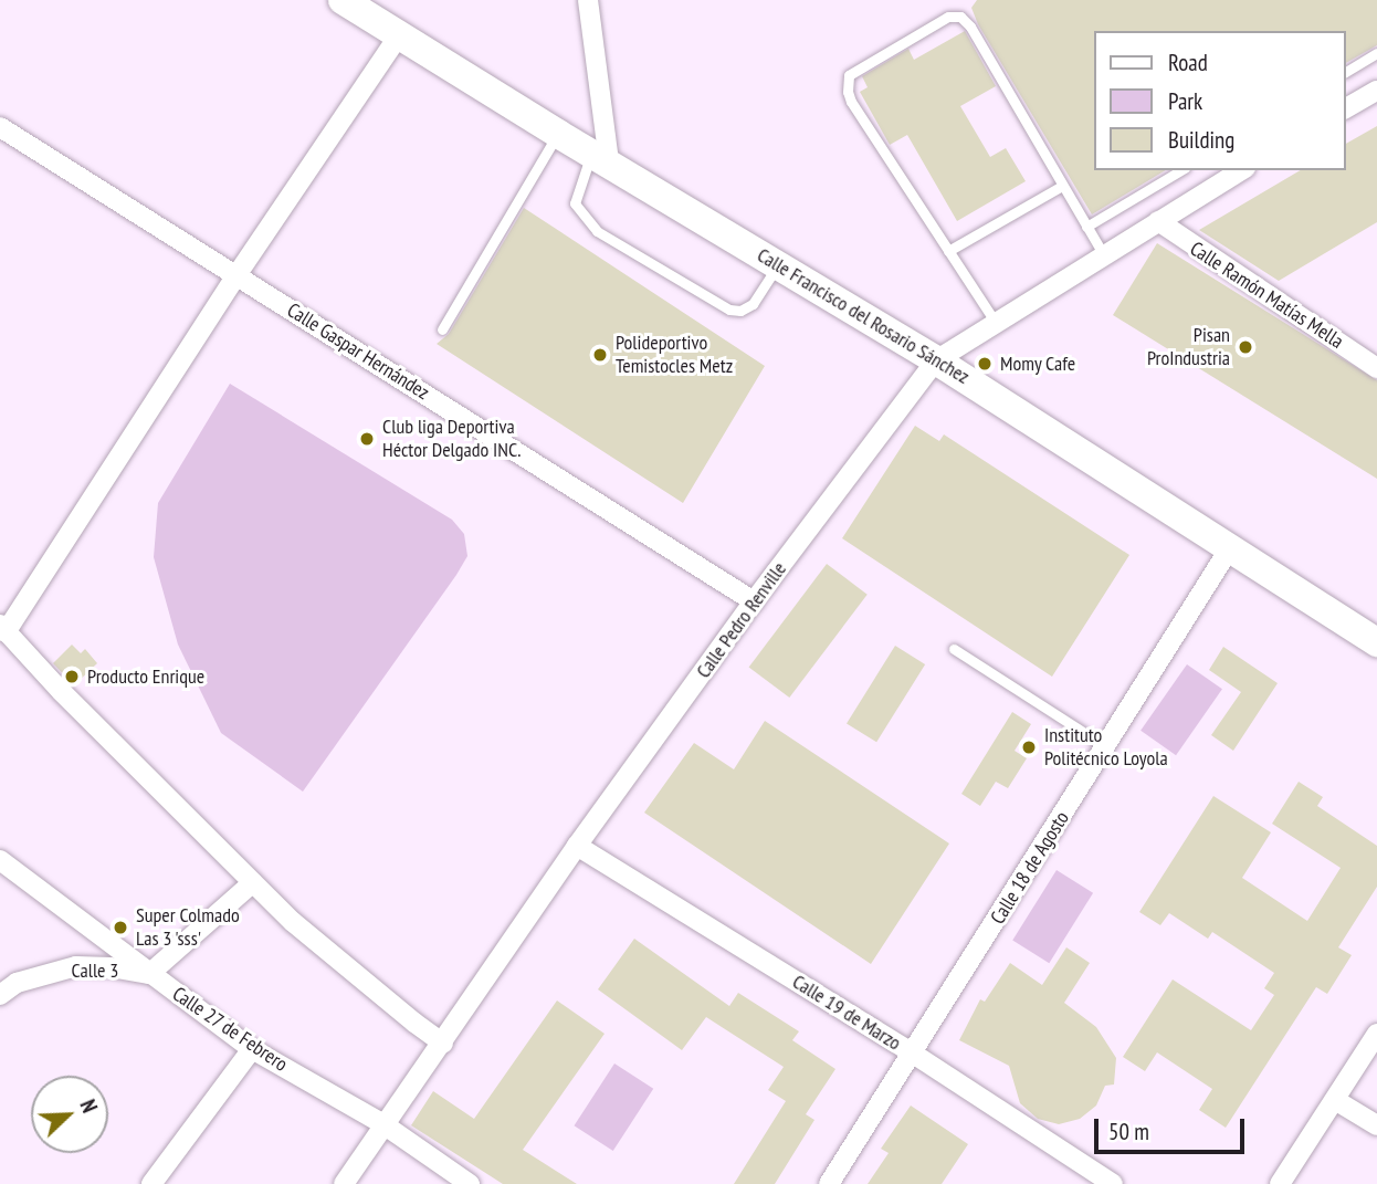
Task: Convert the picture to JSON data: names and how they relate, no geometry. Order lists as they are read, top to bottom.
{
  "streets": {
    "street": [
      "Calle Ramón Matías Mella",
      "Calle Francisco del Rosario Sánchez",
      "Calle Gaspar Hernández",
      "Calle Pedro Renville",
      "Calle 18 de Agosto",
      "Calle 3",
      "Calle 19 de Marzo",
      "Calle 27 de Febrero"
    ]
  },
  "crossings": [
    ["Calle Ramón Matías Mella", "Calle Pedro Renville"],
    ["Calle Francisco del Rosario Sánchez", "Calle Pedro Renville"],
    ["Calle Francisco del Rosario Sánchez", "Calle 18 de Agosto"],
    ["Calle Gaspar Hernández", "Calle Pedro Renville"],
    ["Calle Pedro Renville", "Calle 19 de Marzo"],
    ["Calle Pedro Renville", "Calle 27 de Febrero"],
    ["Calle 18 de Agosto", "Calle 19 de Marzo"],
    ["Calle 3", "Calle 27 de Febrero"]
  ],
  "places": [
    "Pisan ProIndustria",
    "Polideportivo Temistocles Metz",
    "Momy Cafe",
    "Club liga Deportiva Héctor Delgado INC.",
    "Producto Enrique",
    "Instituto Politécnico Loyola",
    "Super Colmado Las 3 'sss'"
  ],
  "legend": ["Road", "Park", "Building"],
  "scale_bar": "50 m",
  "north": "top right"
}
